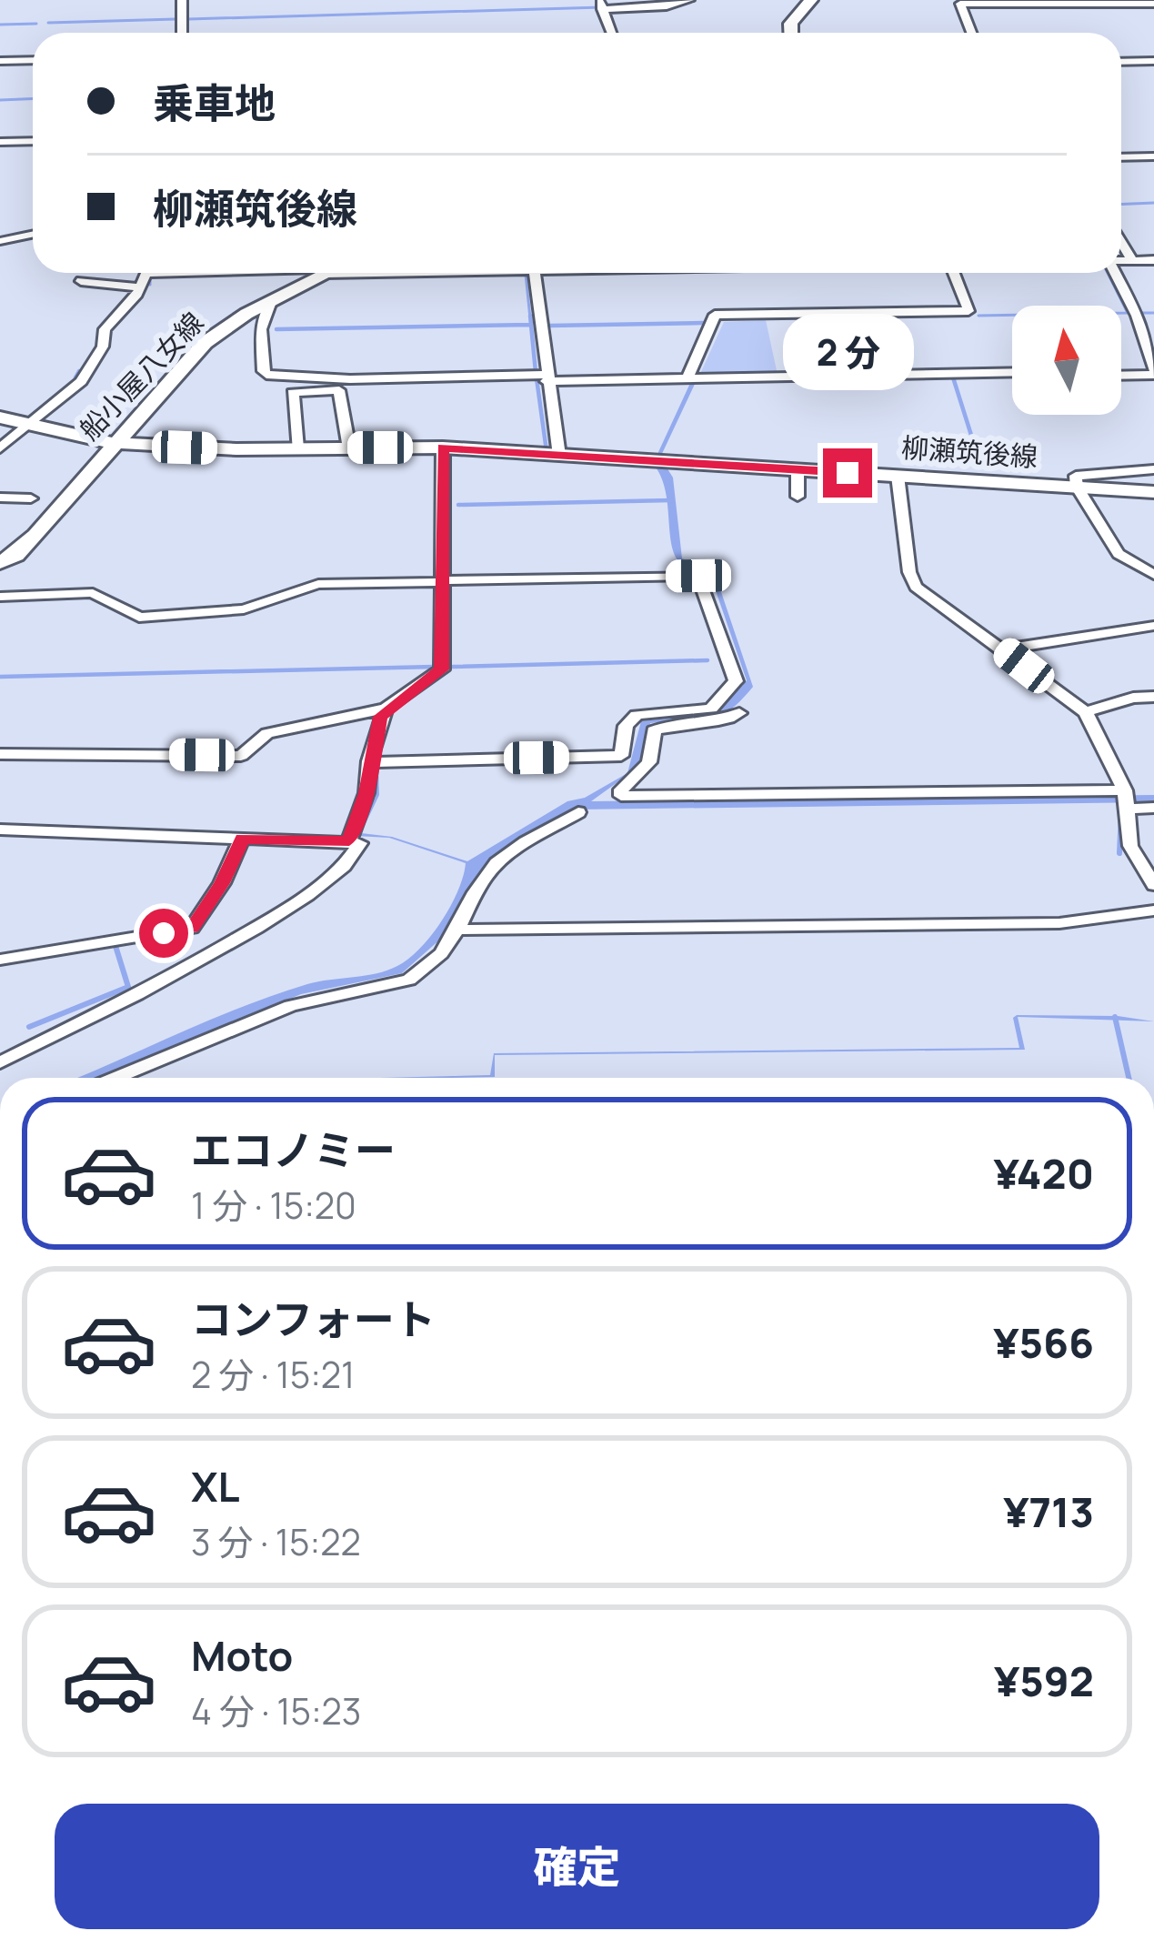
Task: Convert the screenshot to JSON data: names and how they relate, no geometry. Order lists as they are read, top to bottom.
{
  "streets": {
    "main road": ["船小屋八女線", "柳瀬筑後線"]
  },
  "crossings": [
    ["船小屋八女線", "柳瀬筑後線"]
  ],
  "north": "top",
  "page": {
    "banner": ["乗車地", "柳瀬筑後線"],
    "bubble": "2 分",
    "list": [
      {
        "name": "エコノミー",
        "note": "1 分 · 15:20",
        "value": "¥420"
      },
      {
        "name": "コンフォート",
        "note": "2 分 · 15:21",
        "value": "¥566"
      },
      {
        "name": "XL",
        "note": "3 分 · 15:22",
        "value": "¥713"
      },
      {
        "name": "Moto",
        "note": "4 分 · 15:23",
        "value": "¥592"
      }
    ],
    "buttons": "確定"
  }
}
